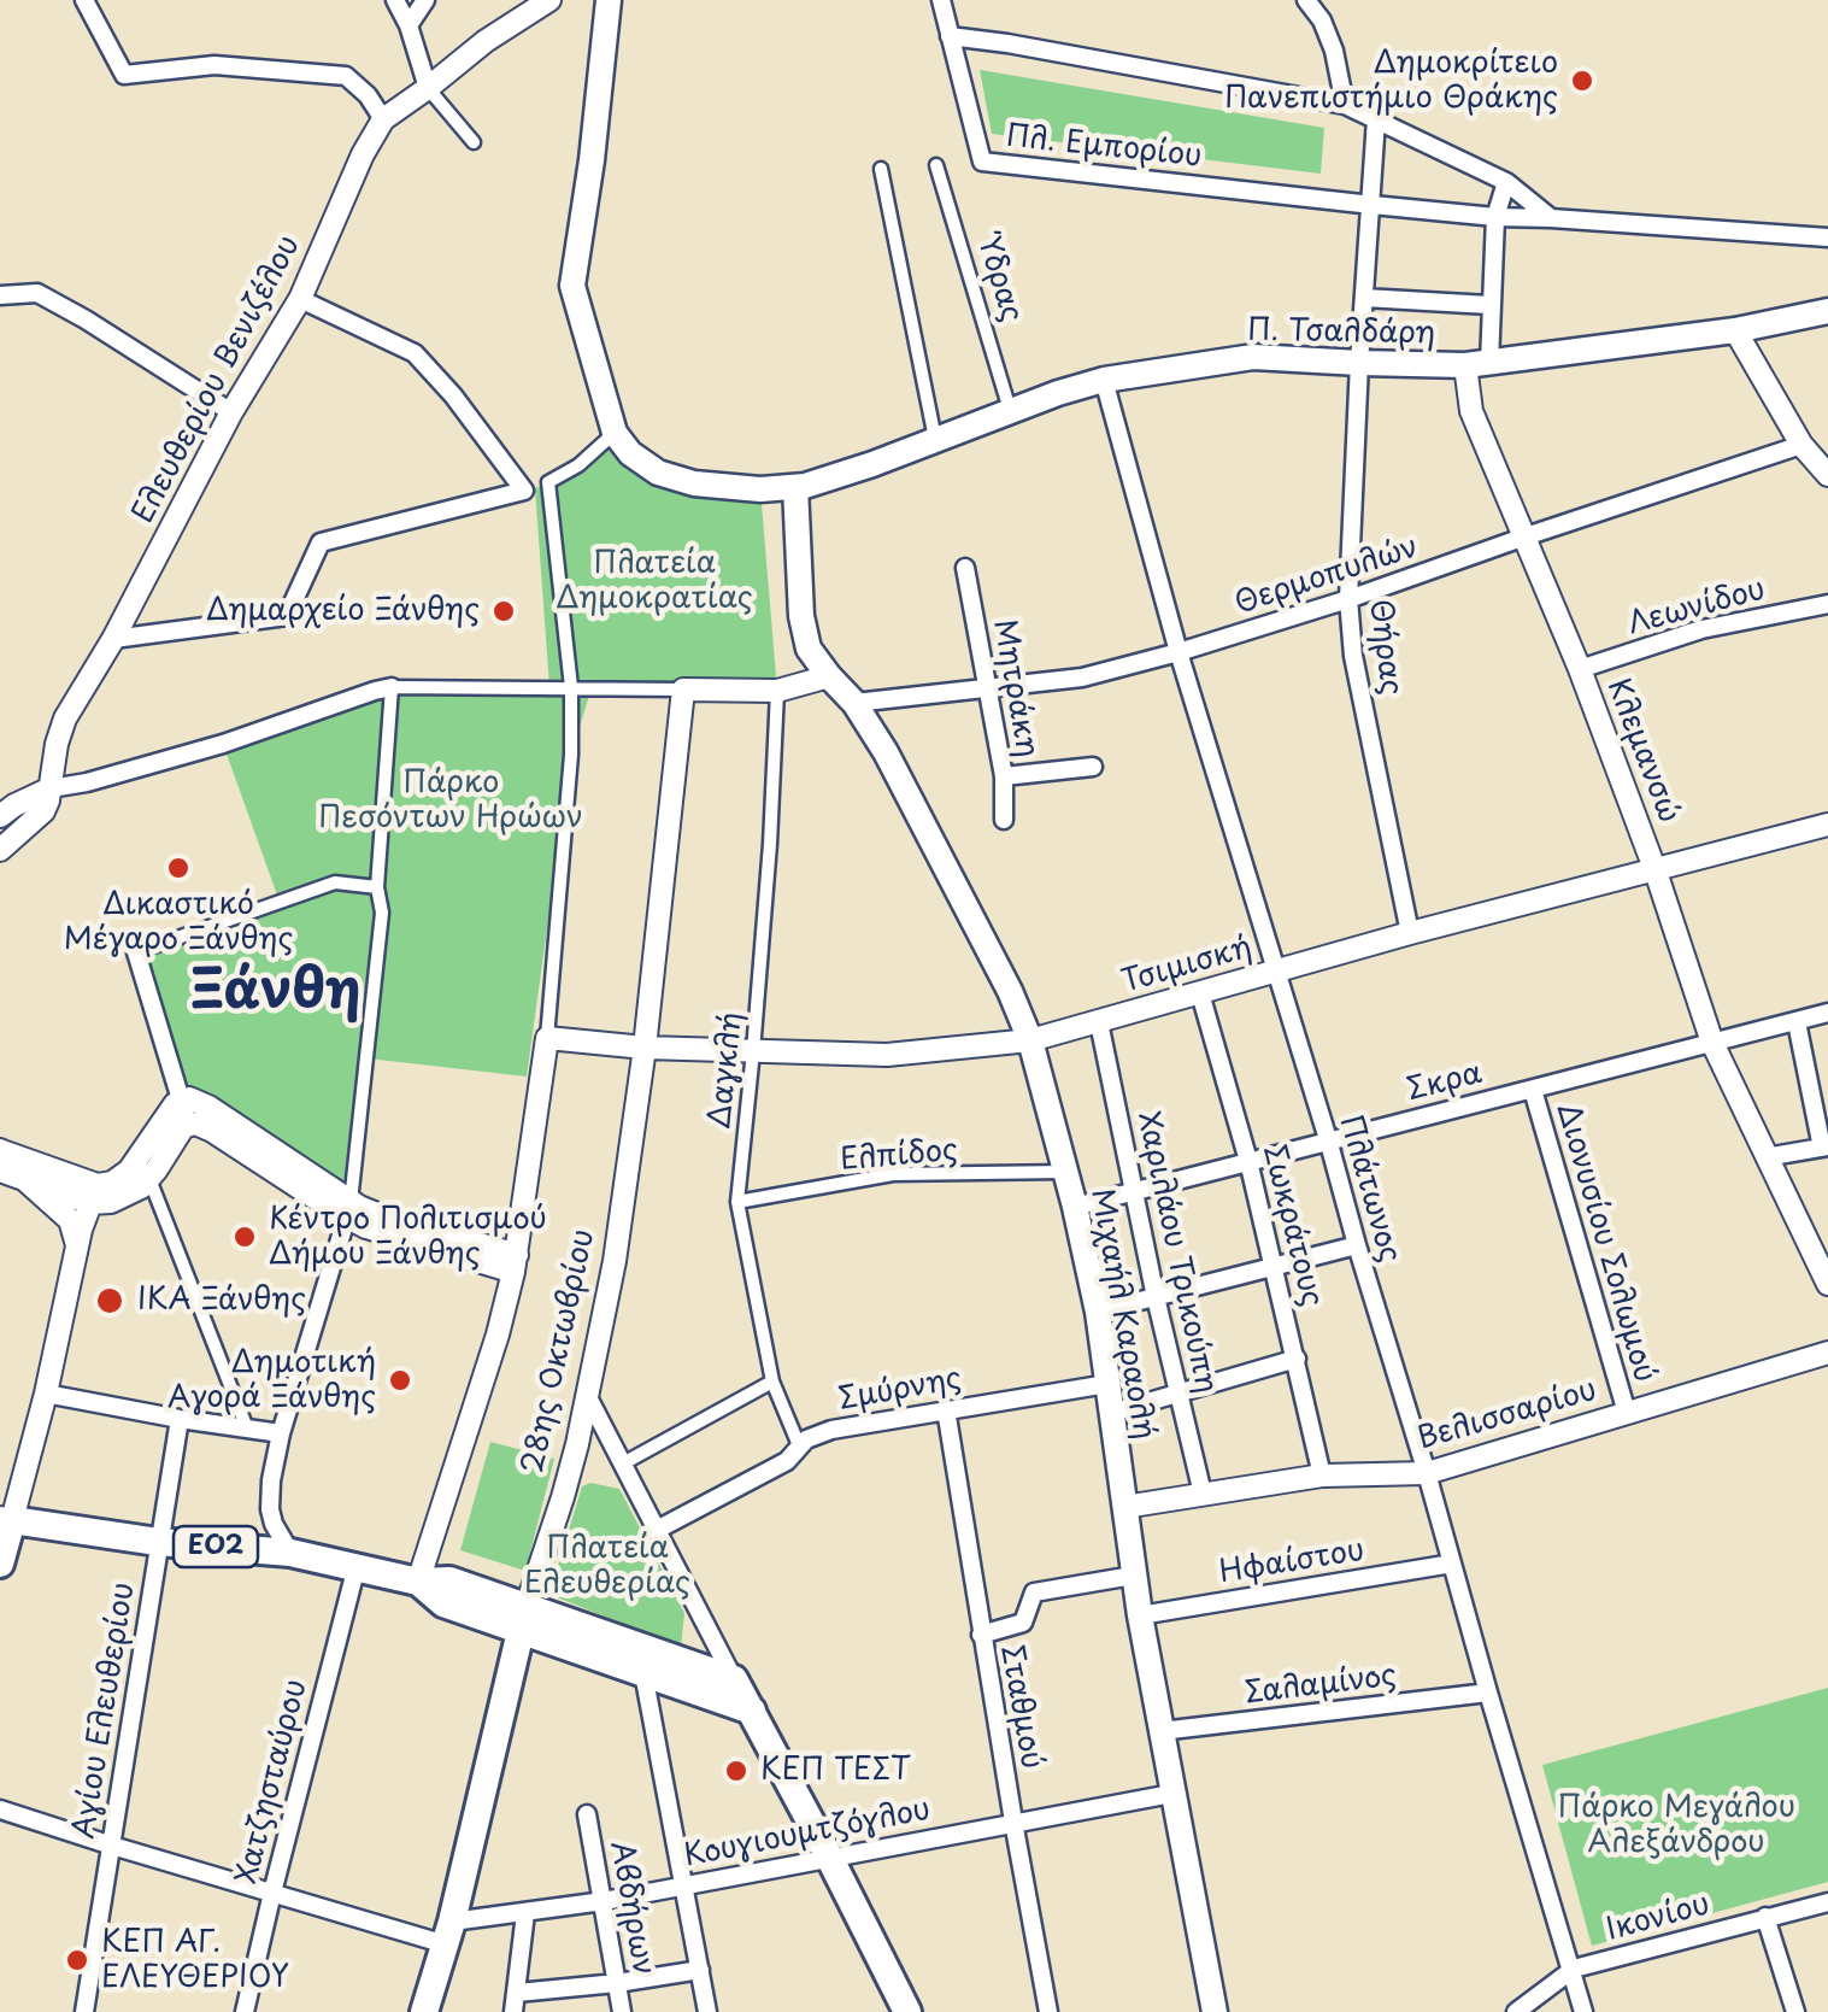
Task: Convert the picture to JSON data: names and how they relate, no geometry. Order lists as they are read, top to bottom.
{
  "streets": {
    "main road": [
      "Π. Τσαλδάρη",
      "Μιχαήλ Καραολή",
      "28ης Οκτωβρίου",
      "ΕΟ2"
    ],
    "street": [
      "Πλ. Εμπορίου",
      "Ύδρας",
      "Ελευθερίου Βενιζέλου",
      "Θερμοπυλών",
      "Λεωνίδου",
      "Θήρας",
      "Μητράκη",
      "Κλεμανσώ",
      "Τσιμισκή",
      "Δαγκλή",
      "Σκρα",
      "Ελπίδος",
      "Πλάτωνος",
      "Σωκράτους",
      "Διονυσίου Σολωμού",
      "Χαριλάου Τρικούπη",
      "Σμύρνης",
      "Βελισσαρίου",
      "Ηφαίστου",
      "Σαλαμίνος",
      "Σταθμού",
      "Αγίου Ελευθερίου",
      "Χατζησταύρου",
      "Κουγιουμτζόγλου",
      "Αβδήρων",
      "Ικονίου"
    ]
  },
  "crossings": [
    ["Πλ. Εμπορίου", "Θήρας"],
    ["Ύδρας", "Π. Τσαλδάρη"],
    ["Π. Τσαλδάρη", "Θήρας"],
    ["Π. Τσαλδάρη", "Κλεμανσώ"],
    ["Π. Τσαλδάρη", "Πλάτωνος"],
    ["Π. Τσαλδάρη", "Μιχαήλ Καραολή"],
    ["Θερμοπυλών", "Θήρας"],
    ["Θερμοπυλών", "Μητράκη"],
    ["Θερμοπυλών", "Κλεμανσώ"],
    ["Θερμοπυλών", "Πλάτωνος"],
    ["Θερμοπυλών", "Μιχαήλ Καραολή"],
    ["Λεωνίδου", "Κλεμανσώ"],
    ["Θήρας", "Τσιμισκή"],
    ["Κλεμανσώ", "Τσιμισκή"],
    ["Κλεμανσώ", "Σκρα"],
    ["Τσιμισκή", "Δαγκλή"],
    ["Τσιμισκή", "Πλάτωνος"],
    ["Τσιμισκή", "Σωκράτους"],
    ["Τσιμισκή", "Χαριλάου Τρικούπη"],
    ["Τσιμισκή", "Μιχαήλ Καραολή"],
    ["Τσιμισκή", "28ης Οκτωβρίου"],
    ["Δαγκλή", "Ελπίδος"],
    ["Δαγκλή", "Σμύρνης"],
    ["Σκρα", "Πλάτωνος"],
    ["Σκρα", "Σωκράτους"],
    ["Σκρα", "Διονυσίου Σολωμού"],
    ["Σκρα", "Χαριλάου Τρικούπη"],
    ["Σκρα", "Μιχαήλ Καραολή"],
    ["Ελπίδος", "Μιχαήλ Καραολή"],
    ["Πλάτωνος", "Βελισσαρίου"],
    ["Πλάτωνος", "Ηφαίστου"],
    ["Πλάτωνος", "Σαλαμίνος"],
    ["Πλάτωνος", "Ικονίου"],
    ["Σωκράτους", "Βελισσαρίου"],
    ["Διονυσίου Σολωμού", "Βελισσαρίου"],
    ["Χαριλάου Τρικούπη", "Βελισσαρίου"],
    ["Μιχαήλ Καραολή", "Σμύρνης"],
    ["Μιχαήλ Καραολή", "Βελισσαρίου"],
    ["Μιχαήλ Καραολή", "Ηφαίστου"],
    ["Μιχαήλ Καραολή", "Σαλαμίνος"],
    ["Μιχαήλ Καραολή", "Κουγιουμτζόγλου"],
    ["28ης Οκτωβρίου", "ΕΟ2"],
    ["28ης Οκτωβρίου", "Κουγιουμτζόγλου"],
    ["Σμύρνης", "Σταθμού"],
    ["ΕΟ2", "Αγίου Ελευθερίου"],
    ["ΕΟ2", "Χατζησταύρου"],
    ["Σταθμού", "Κουγιουμτζόγλου"],
    ["Κουγιουμτζόγλου", "Αβδήρων"]
  ],
  "districts": ["Ξάνθη"],
  "parks": [
    "Πλατεία Δημοκρατίας",
    "Πάρκο Πεσόντων Ηρώων",
    "Πλατεία Ελευθερίας",
    "Πάρκο Μεγάλου Αλεξάνδρου"
  ],
  "places": [
    "Δημοκρίτειο Πανεπιστήμιο Θράκης",
    "Δημαρχείο Ξάνθης",
    "Δικαστικό Μέγαρο Ξάνθης",
    "Κέντρο Πολιτισμού Δήμου Ξάνθης",
    "ΙΚΑ Ξάνθης",
    "Δημοτική Αγορά Ξάνθης",
    "ΚΕΠ ΤΕΣΤ",
    "ΚΕΠ ΑΓ. ΕΛΕΥΘΕΡΙΟΥ"
  ]
}
